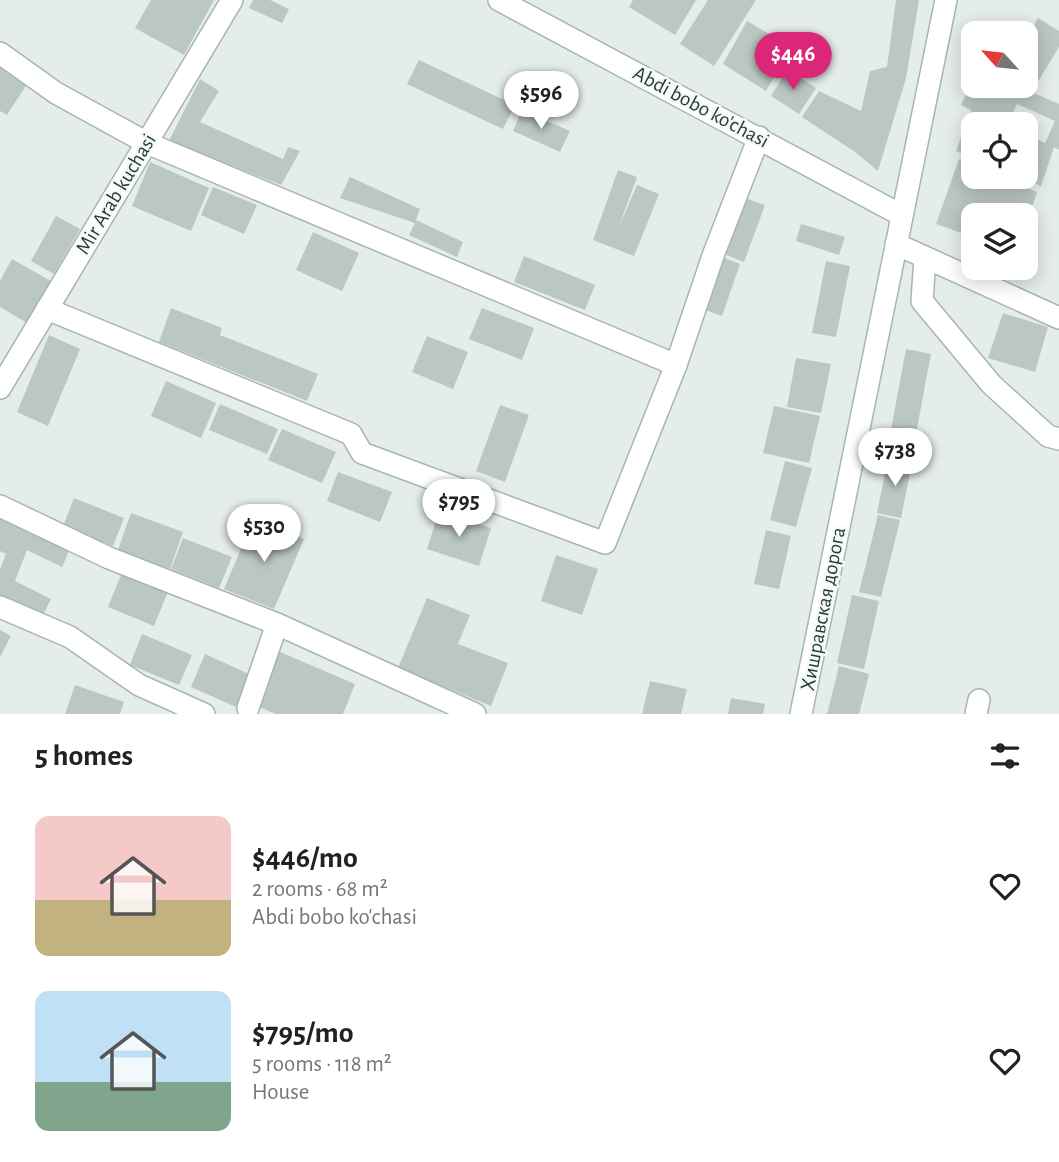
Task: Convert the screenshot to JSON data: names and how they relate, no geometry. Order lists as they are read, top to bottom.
{
  "streets": {
    "street": ["Abdi bobo ko'chasi", "Mir Arab kuchasi", "Хишравская дорога"]
  },
  "crossings": [
    ["Abdi bobo ko'chasi", "Хишравская дорога"]
  ],
  "north": "top left",
  "page": {
    "price": [
      "$446",
      "$596",
      "$738",
      "$795",
      "$530"
    ],
    "heading": "5 homes",
    "list": [
      {
        "name": "$446/mo",
        "note": "2 rooms · 68 m² · Abdi bobo ko'chasi"
      },
      {
        "name": "$795/mo",
        "note": "5 rooms · 118 m² · House"
      }
    ]
  }
}
